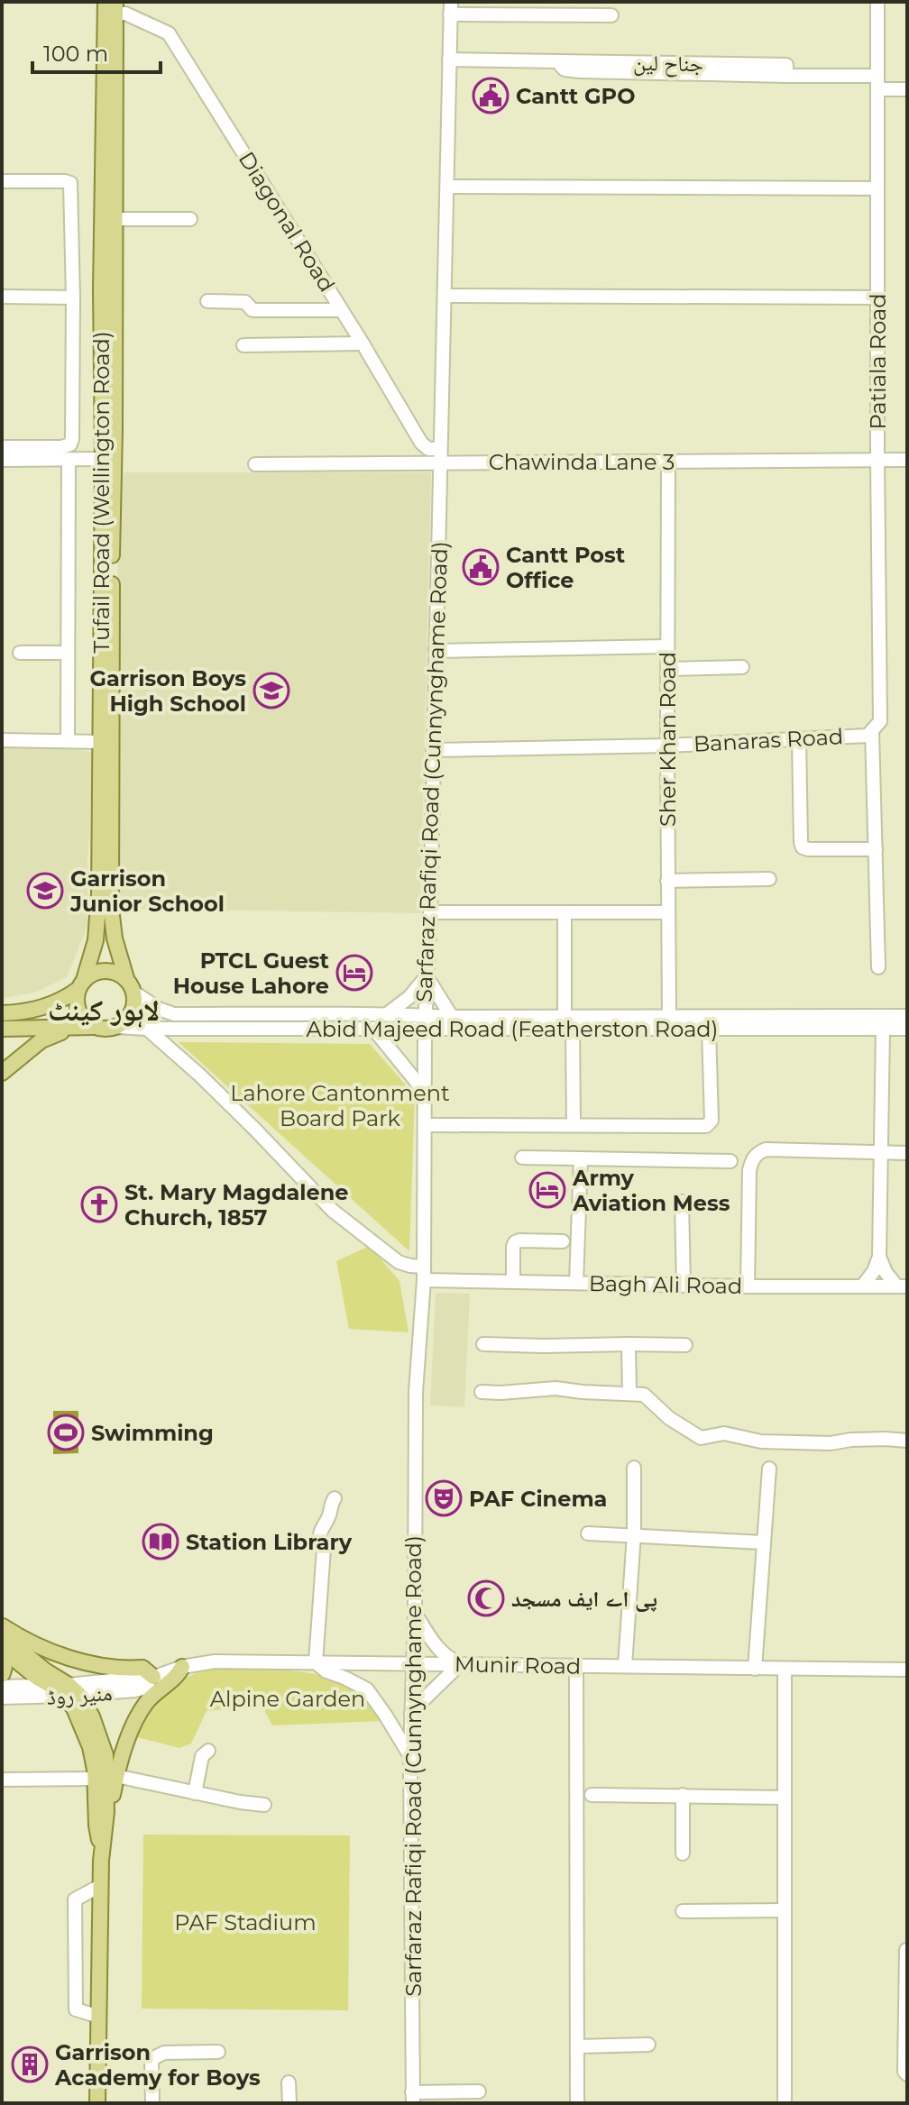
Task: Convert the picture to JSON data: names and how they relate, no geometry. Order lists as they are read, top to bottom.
{
  "streets": {
    "main road": ["Tufail Road (Wellington Road)"],
    "street": [
      "جناح لین",
      "Diagonal Road",
      "Patiala Road",
      "Chawinda Lane 3",
      "Sher Khan Road",
      "Banaras Road",
      "Sarfaraz Rafiqi Road (Cunnynghame Road)",
      "Abid Majeed Road (Featherston Road)",
      "Bagh Ali Road",
      "Munir Road",
      "منیر روڈ"
    ]
  },
  "crossings": [
    ["جناح لین", "Patiala Road"],
    ["جناح لین", "Sarfaraz Rafiqi Road (Cunnynghame Road)"],
    ["Diagonal Road", "Chawinda Lane 3"],
    ["Diagonal Road", "Tufail Road (Wellington Road)"],
    ["Diagonal Road", "Sarfaraz Rafiqi Road (Cunnynghame Road)"],
    ["Patiala Road", "Chawinda Lane 3"],
    ["Patiala Road", "Banaras Road"],
    ["Chawinda Lane 3", "Sher Khan Road"],
    ["Chawinda Lane 3", "Sarfaraz Rafiqi Road (Cunnynghame Road)"],
    ["Tufail Road (Wellington Road)", "Abid Majeed Road (Featherston Road)"],
    ["Sher Khan Road", "Banaras Road"],
    ["Sher Khan Road", "Abid Majeed Road (Featherston Road)"],
    ["Banaras Road", "Sarfaraz Rafiqi Road (Cunnynghame Road)"],
    ["Sarfaraz Rafiqi Road (Cunnynghame Road)", "Abid Majeed Road (Featherston Road)"],
    ["Sarfaraz Rafiqi Road (Cunnynghame Road)", "Bagh Ali Road"],
    ["Sarfaraz Rafiqi Road (Cunnynghame Road)", "Munir Road"],
    ["Abid Majeed Road (Featherston Road)", "Bagh Ali Road"],
    ["Munir Road", "منیر روڈ"]
  ],
  "districts": ["لاہور کینٹ"],
  "parks": ["Lahore Cantonment Board Park", "Alpine Garden", "PAF Stadium"],
  "places": {
    "public building": ["Cantt GPO", "Cantt Post Office"],
    "school or university": ["Garrison Boys High School", "Garrison Junior School"],
    "hotel": ["PTCL Guest House Lahore", "Army Aviation Mess"],
    "church": ["St. Mary Magdalene Church, 1857"],
    "sports": ["Swimming"],
    "theatre": ["PAF Cinema"],
    "library": ["Station Library"],
    "mosque": ["پی اے ایف مسجد"],
    "building": ["Garrison Academy for Boys"]
  },
  "scale_bar": "100 m"
}
